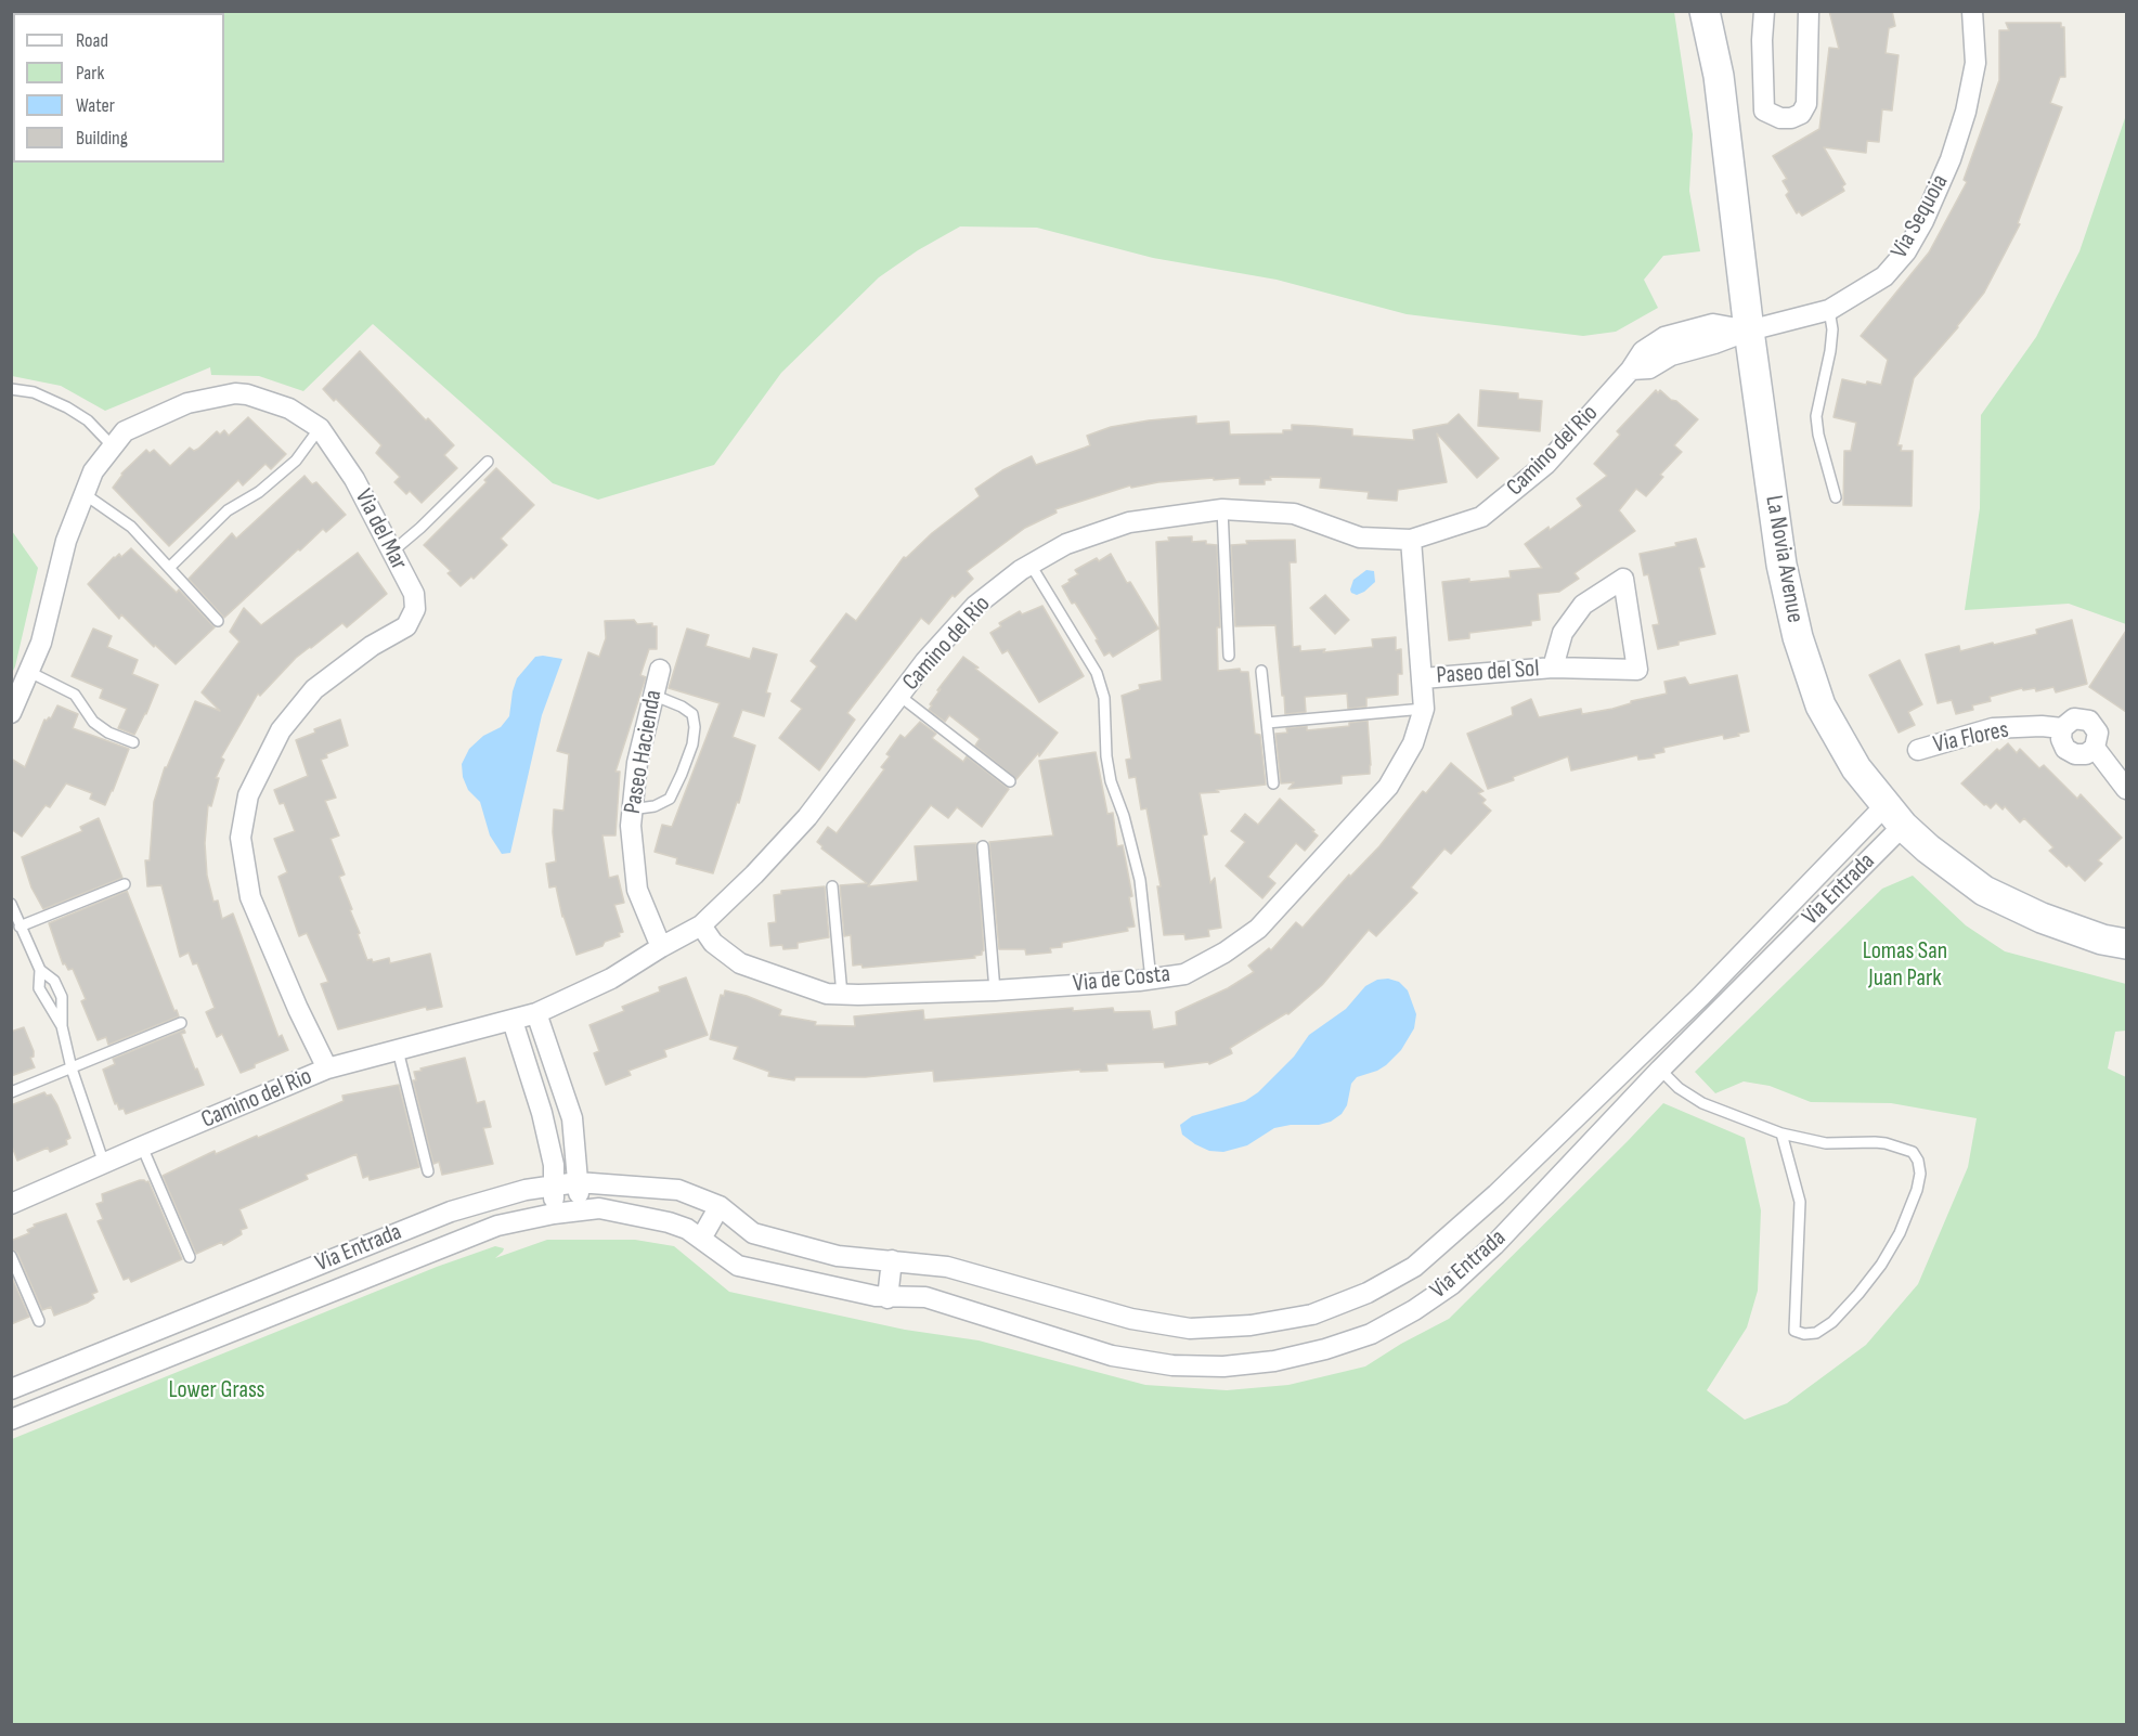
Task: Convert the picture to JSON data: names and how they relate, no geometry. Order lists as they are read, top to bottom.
{
  "streets": {
    "main road": ["La Novia Avenue"],
    "street": [
      "Via Sequoia",
      "Camino del Rio",
      "Via del Mar",
      "Paseo del Sol",
      "Via Flores",
      "Paseo Hacienda",
      "Via Entrada",
      "Via de Costa"
    ]
  },
  "crossings": [
    ["Via Sequoia", "Camino del Rio"],
    ["Via Sequoia", "La Novia Avenue"],
    ["Camino del Rio", "Via del Mar"],
    ["Camino del Rio", "La Novia Avenue"],
    ["Camino del Rio", "Paseo Hacienda"],
    ["Camino del Rio", "Via de Costa"],
    ["La Novia Avenue", "Via Entrada"],
    ["Paseo del Sol", "Via de Costa"]
  ],
  "parks": ["Lomas San Juan Park", "Lower Grass"],
  "legend": [
    "Road",
    "Park",
    "Water",
    "Building"
  ]
}
